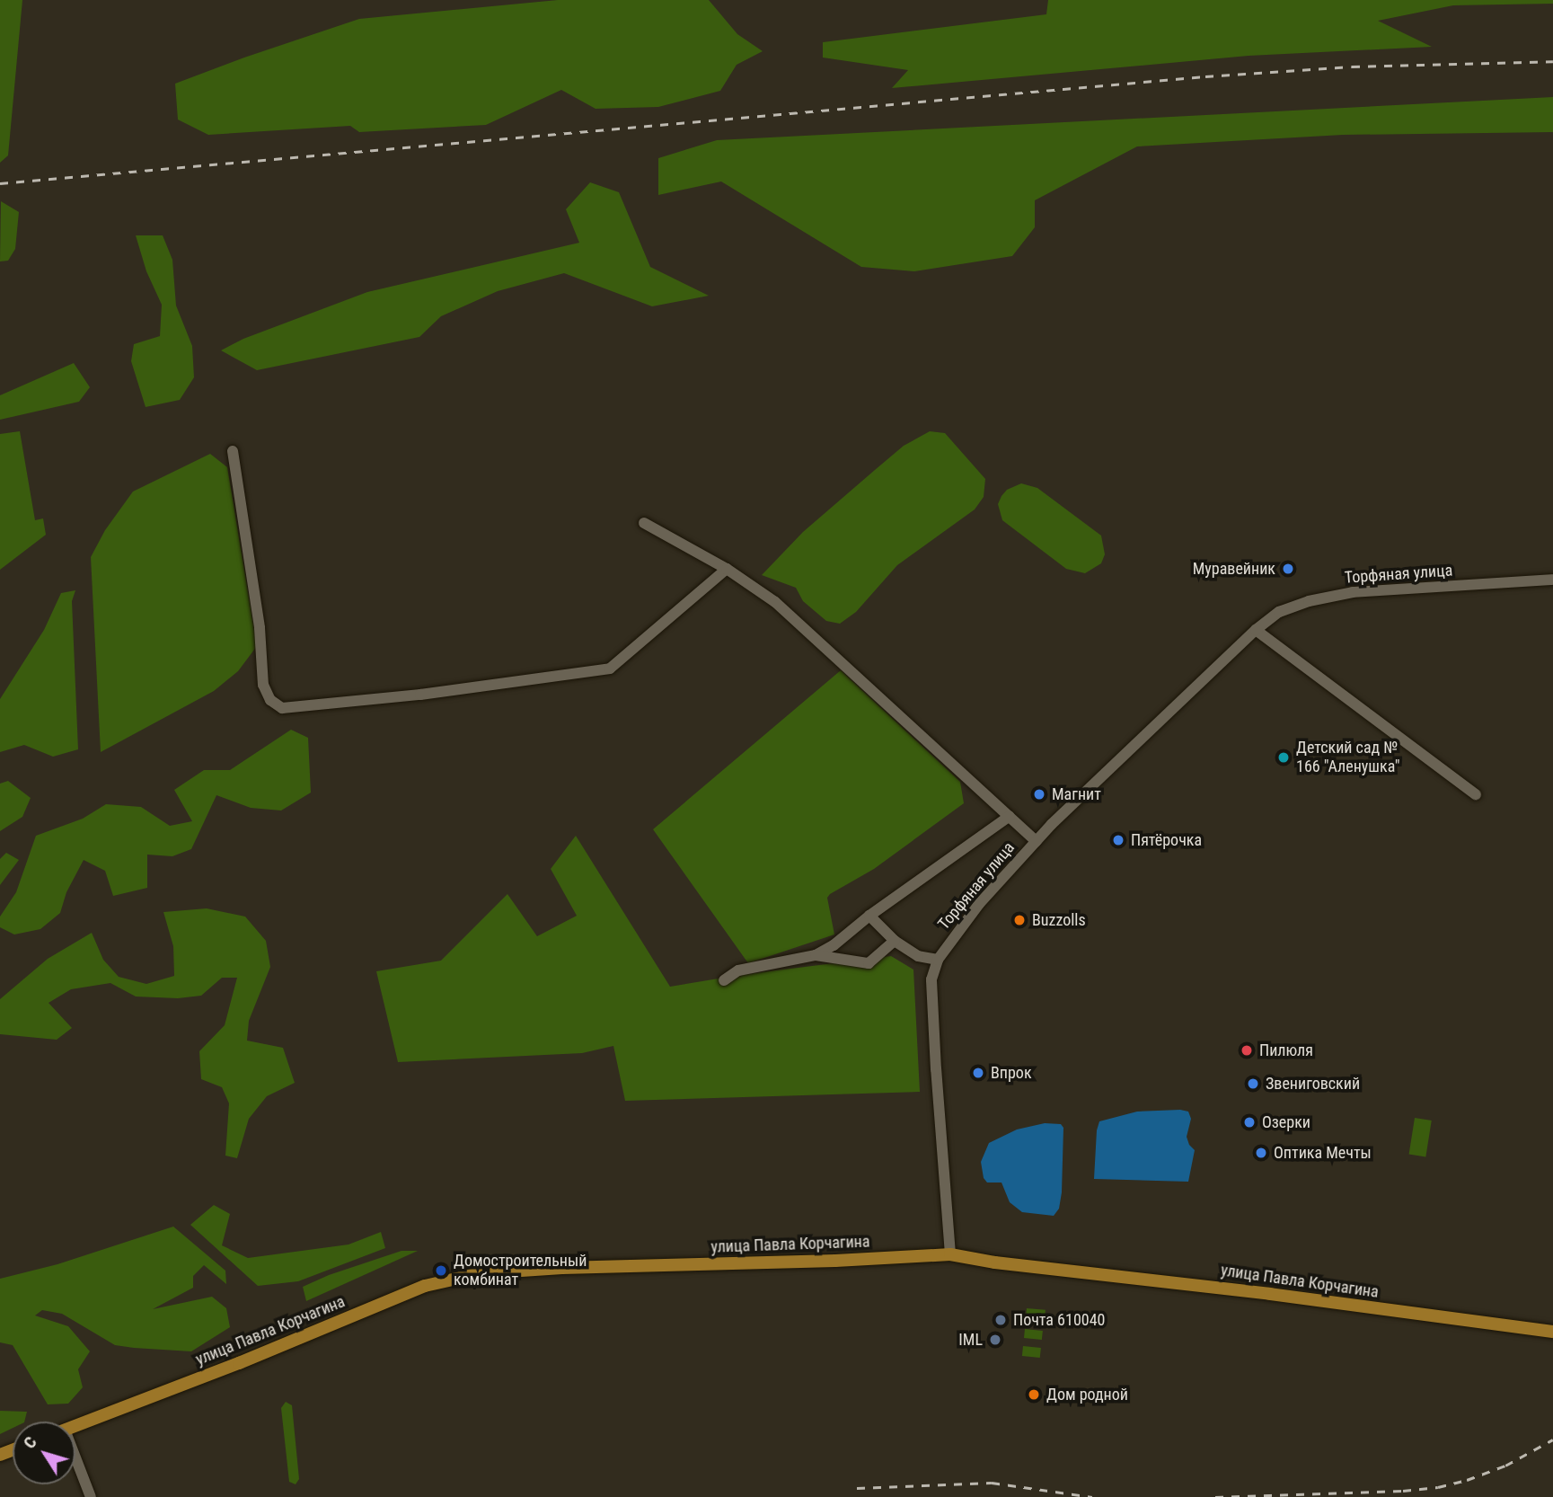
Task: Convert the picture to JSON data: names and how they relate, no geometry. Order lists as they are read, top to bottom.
{
  "streets": {
    "main road": ["улица Павла Корчагина"],
    "street": ["Торфяная улица"]
  },
  "crossings": [
    ["Торфяная улица", "улица Павла Корчагина"]
  ],
  "places": [
    "Муравейник",
    "Детский сад № 166 \"Аленушка\"",
    "Магнит",
    "Пятёрочка",
    "Buzzolls",
    "Пилюля",
    "Впрок",
    "Звениговский",
    "Озерки",
    "Оптика Мечты",
    "Домостроительный комбинат",
    "Почта 610040",
    "IML",
    "Дом родной"
  ],
  "north": "top left"
}
